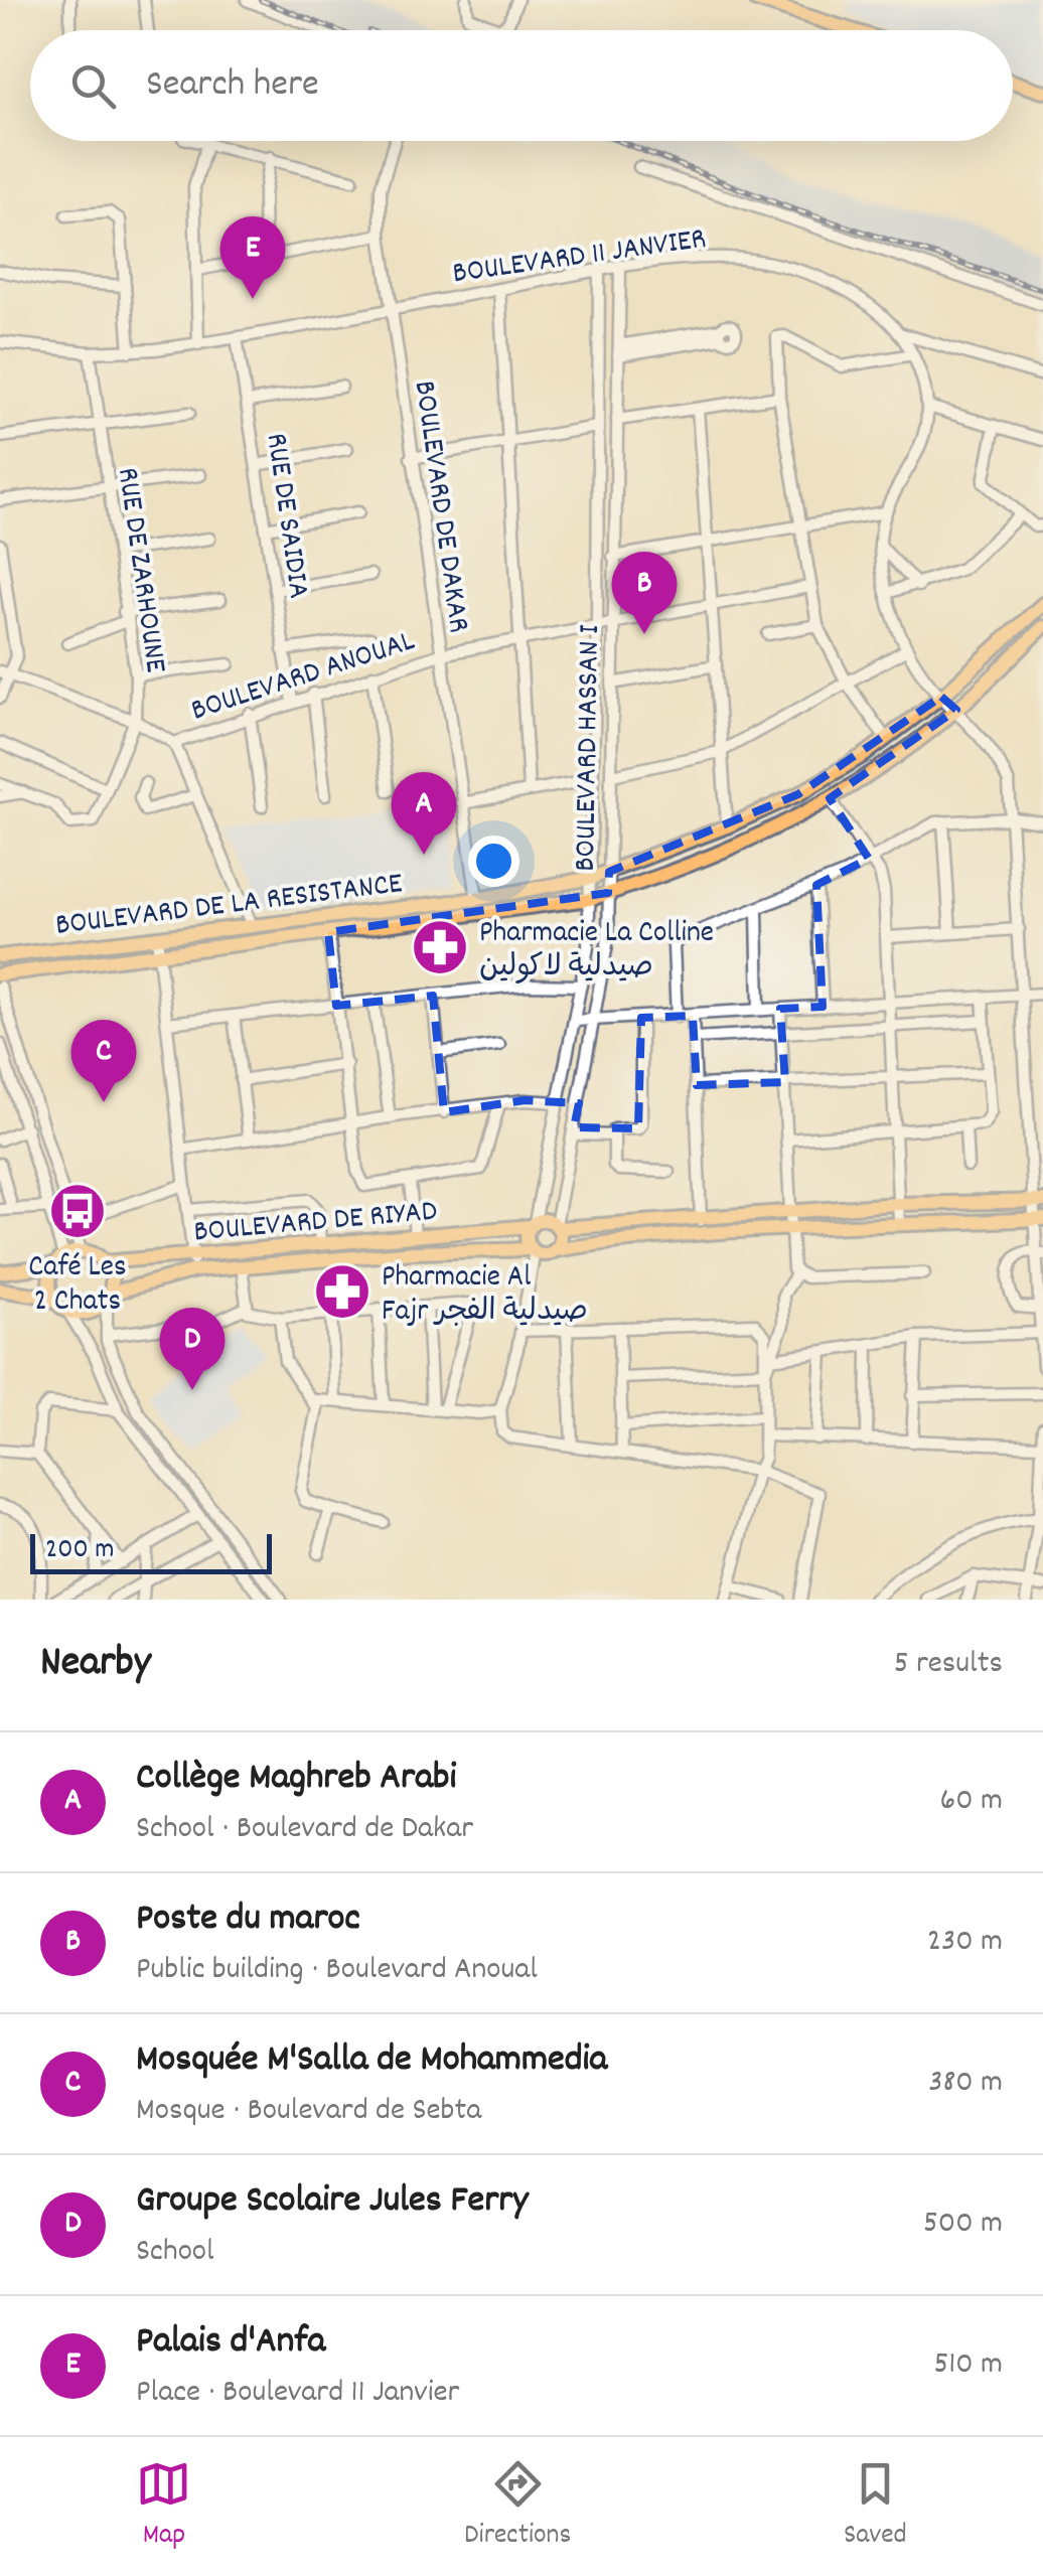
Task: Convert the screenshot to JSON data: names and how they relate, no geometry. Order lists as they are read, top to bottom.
{
  "streets": {
    "main road": ["BOULEVARD DE LA RESISTANCE", "BOULEVARD DE RIYAD"],
    "street": [
      "BOULEVARD 11 JANVIER",
      "BOULEVARD DE DAKAR",
      "RUE DE SAIDIA",
      "RUE DE ZARHOUNE",
      "BOULEVARD ANOUAL",
      "BOULEVARD HASSAN I"
    ]
  },
  "crossings": [
    ["BOULEVARD 11 JANVIER", "BOULEVARD DE DAKAR"],
    ["BOULEVARD 11 JANVIER", "RUE DE SAIDIA"],
    ["BOULEVARD 11 JANVIER", "RUE DE ZARHOUNE"],
    ["BOULEVARD 11 JANVIER", "BOULEVARD HASSAN I"],
    ["BOULEVARD 11 JANVIER", "BOULEVARD DE LA RESISTANCE"],
    ["BOULEVARD DE DAKAR", "BOULEVARD ANOUAL"],
    ["BOULEVARD DE DAKAR", "BOULEVARD DE LA RESISTANCE"],
    ["RUE DE SAIDIA", "BOULEVARD ANOUAL"],
    ["RUE DE ZARHOUNE", "BOULEVARD ANOUAL"],
    ["BOULEVARD ANOUAL", "BOULEVARD HASSAN I"],
    ["BOULEVARD HASSAN I", "BOULEVARD DE LA RESISTANCE"],
    ["BOULEVARD HASSAN I", "BOULEVARD DE RIYAD"]
  ],
  "places": {
    "pharmacy": ["Pharmacie La Colline صيدلية لاكولين", "Pharmacie Al Fajr صيدلية الفجر"],
    "bus stop": ["Café Les 2 Chats"]
  },
  "scale_bar": "200 m",
  "page": {
    "search": "Search here",
    "pins": [
      "E",
      "B",
      "A",
      "C",
      "D"
    ],
    "scale": "200 m",
    "heading": ["Nearby", "5 results"],
    "list": [
      {
        "mark": "A",
        "name": "Collège Maghreb Arabi",
        "note": "School · Boulevard de Dakar",
        "value": "60 m"
      },
      {
        "mark": "B",
        "name": "Poste du maroc",
        "note": "Public building · Boulevard Anoual",
        "value": "230 m"
      },
      {
        "mark": "C",
        "name": "Mosquée M'Salla de Mohammedia",
        "note": "Mosque · Boulevard de Sebta",
        "value": "380 m"
      },
      {
        "mark": "D",
        "name": "Groupe Scolaire Jules Ferry",
        "note": "School",
        "value": "500 m"
      },
      {
        "mark": "E",
        "name": "Palais d'Anfa",
        "note": "Place · Boulevard 11 Janvier",
        "value": "510 m"
      }
    ],
    "nav": ["Map", "Directions", "Saved"]
  }
}
